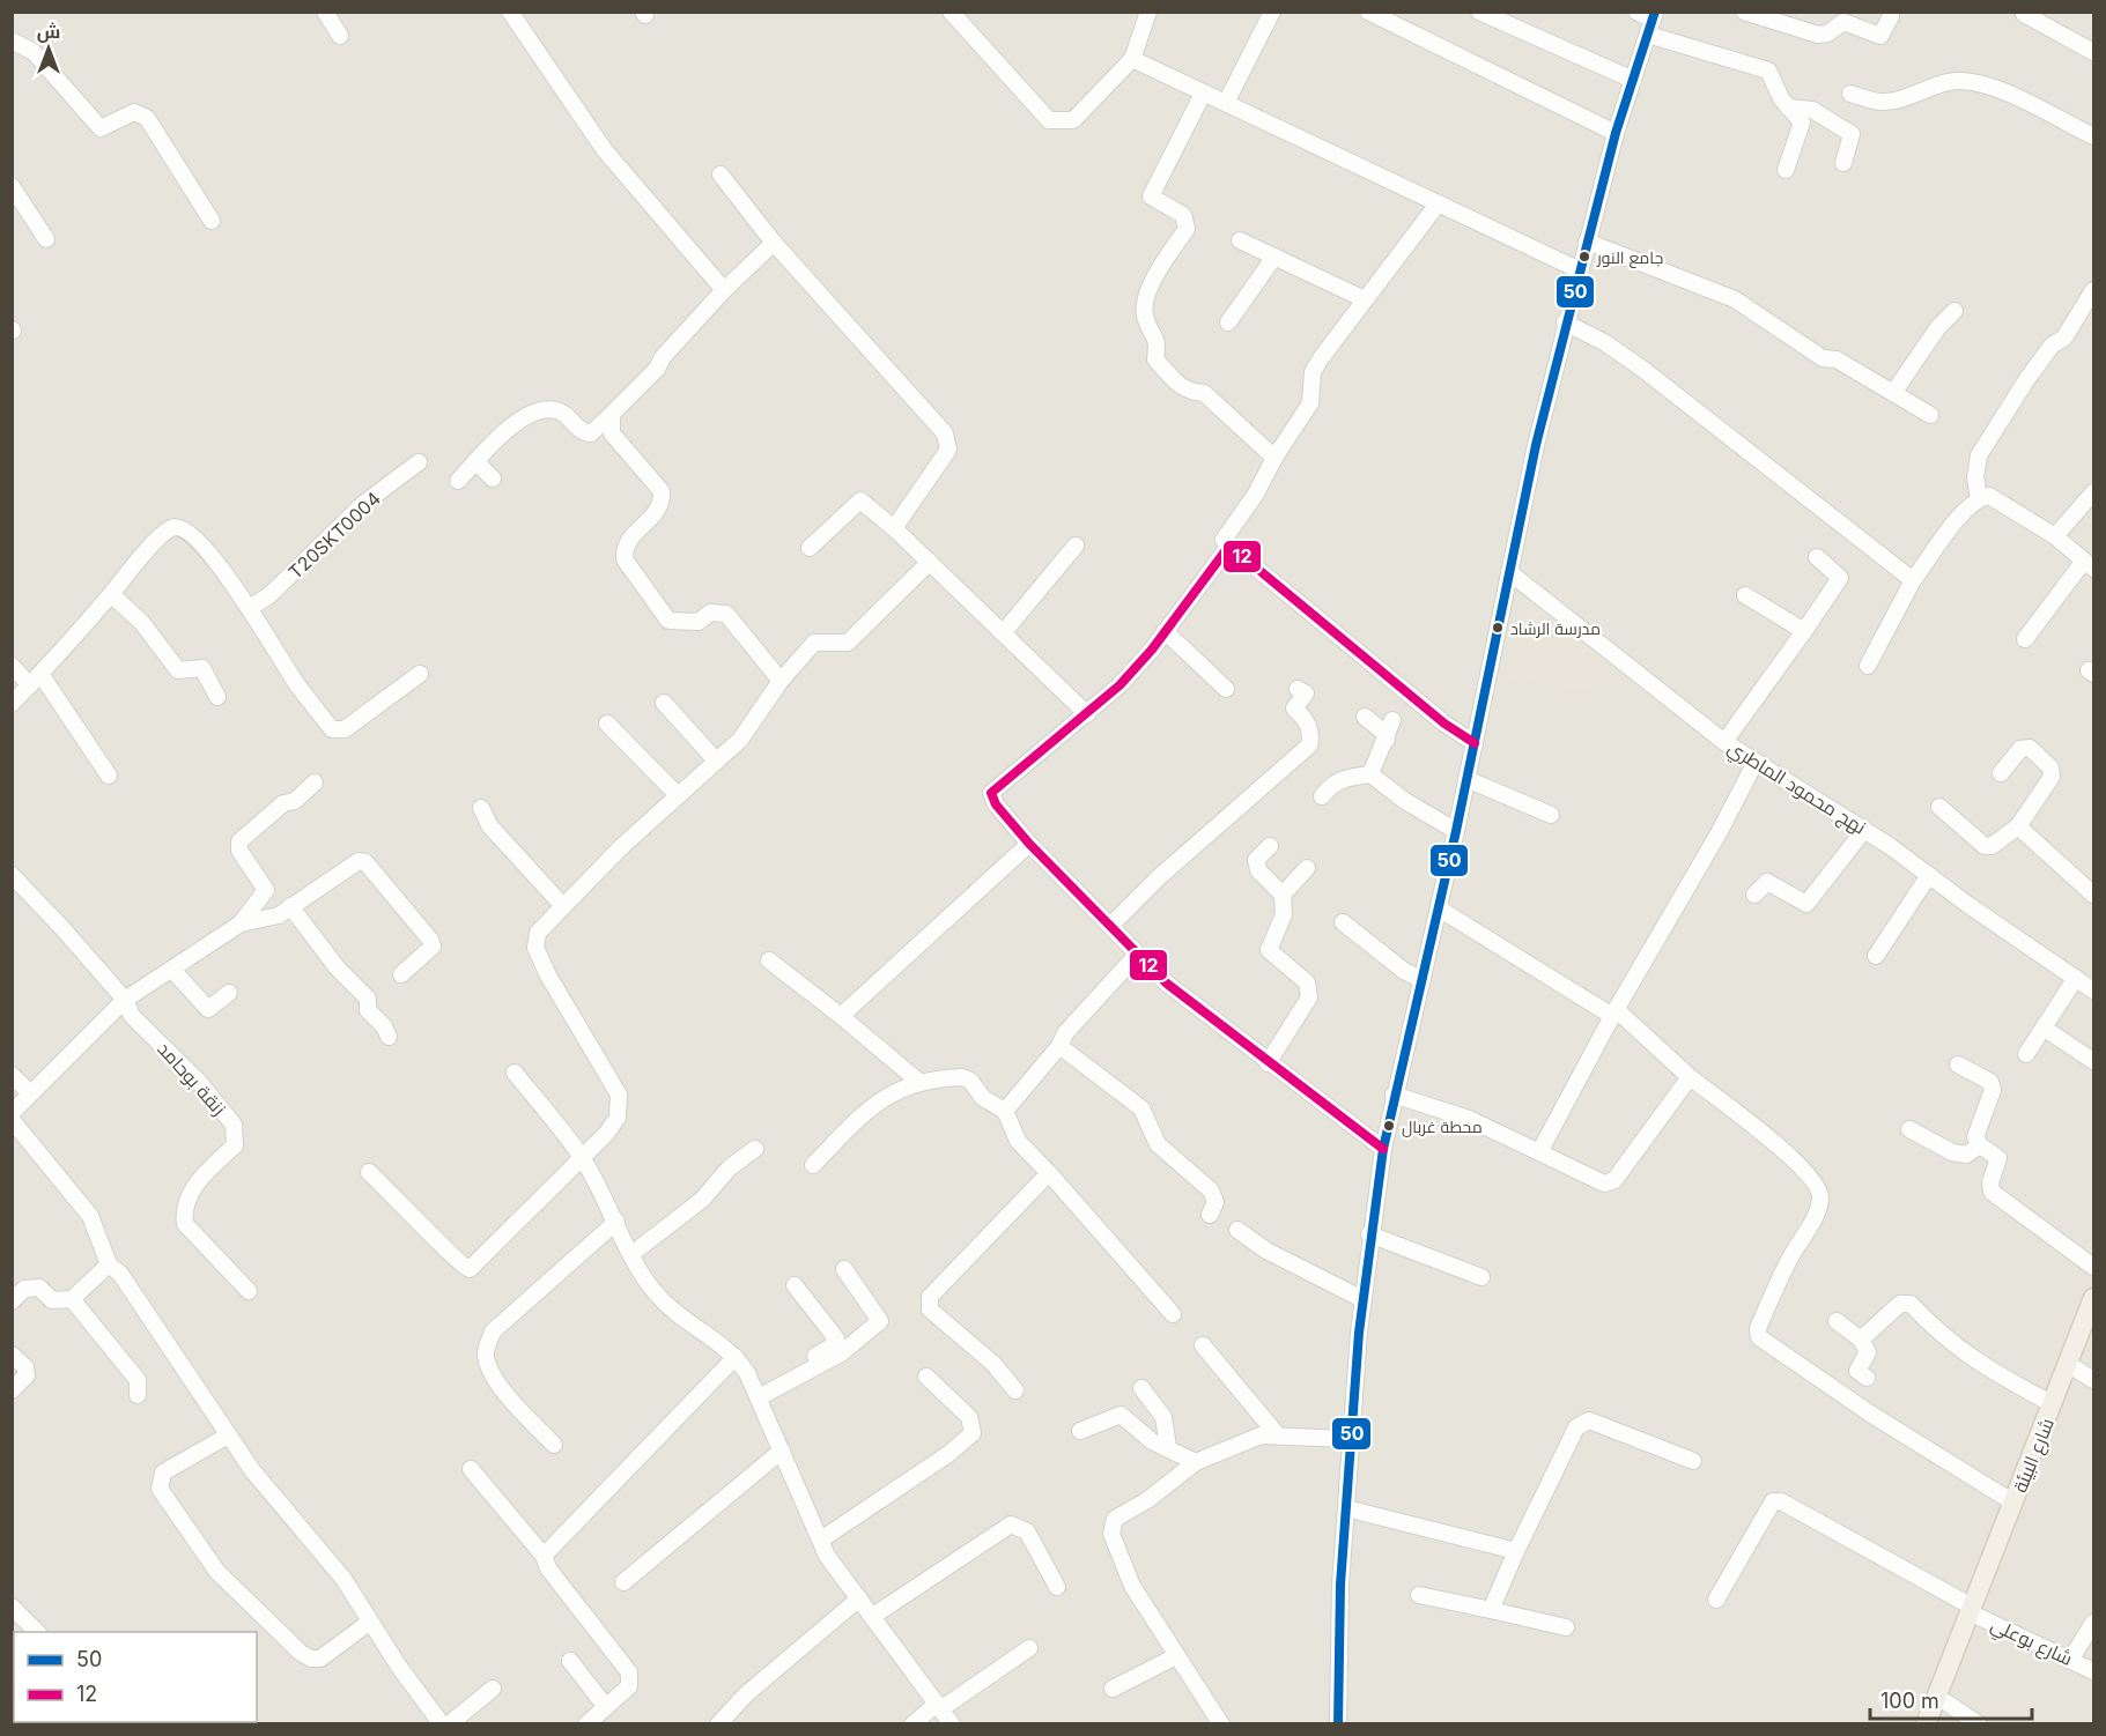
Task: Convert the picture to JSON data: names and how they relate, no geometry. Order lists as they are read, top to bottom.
{
  "streets": {
    "main road": ["شارع البيئة"],
    "street": [
      "T20SKT0004",
      "نهج محمود الماطري",
      "زنقة بوحامد",
      "شارع بوعلي"
    ]
  },
  "crossings": [
    ["شارع البيئة", "شارع بوعلي"]
  ],
  "places": ["جامع النور", "مدرسة الرشاد", "محطة غربال"],
  "lines": ["transit line 50", "transit line 12"],
  "legend": ["50", "12"],
  "scale_bar": "100 m",
  "north": "top"
}
